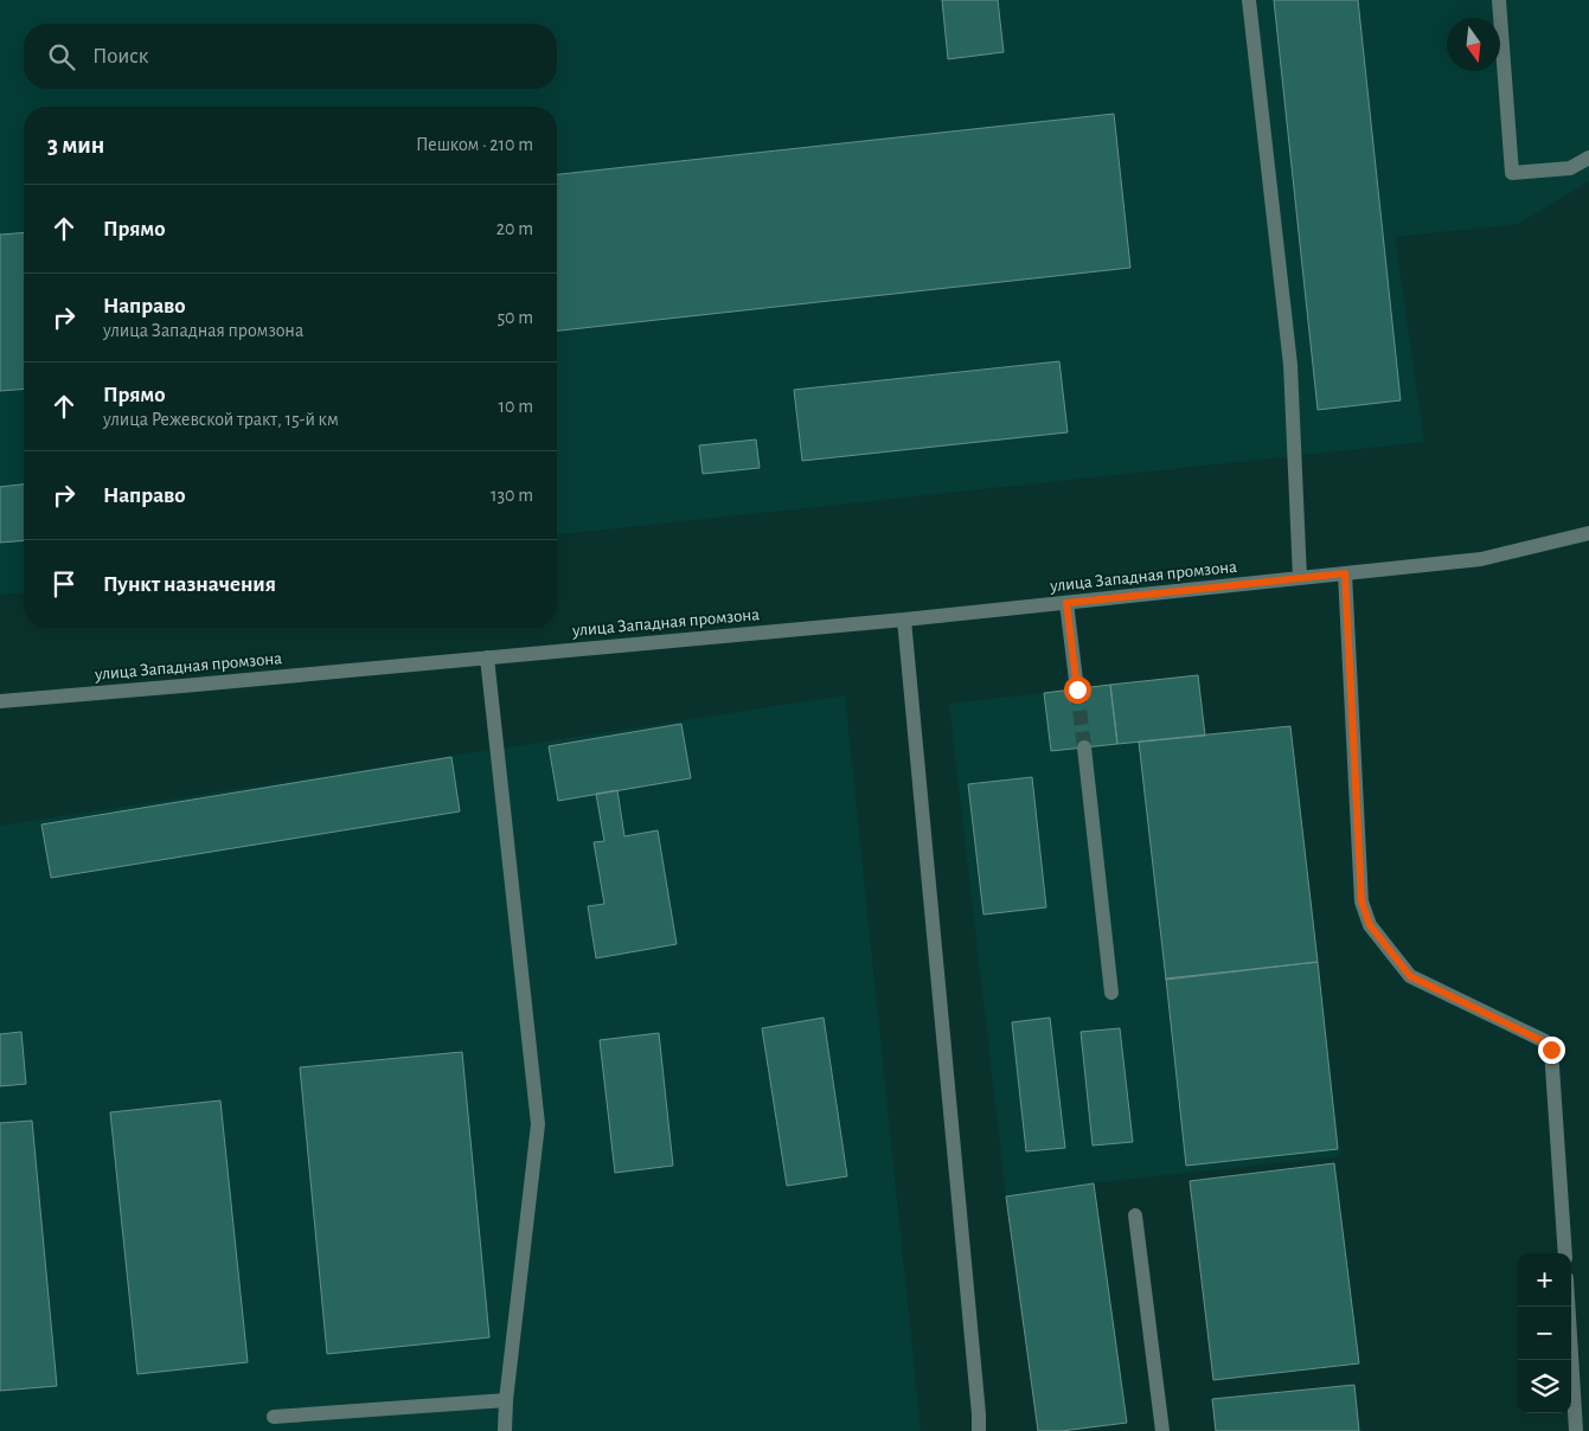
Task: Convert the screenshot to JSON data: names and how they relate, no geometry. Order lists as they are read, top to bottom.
{
  "streets": {
    "street": ["улица Западная промзона"]
  },
  "north": "bottom",
  "page": {
    "search": "Поиск",
    "heading": ["3 мин", "Пешком · 210 m"],
    "list": [
      ["Прямо", "20 m"],
      ["Направо", "улица Западная промзона", "50 m"],
      ["Прямо", "улица Режевской тракт, 15-й км", "10 m"],
      ["Направо", "130 m"],
      "Пункт назначения"
    ],
    "map_buttons": ["+", "−"]
  }
}
